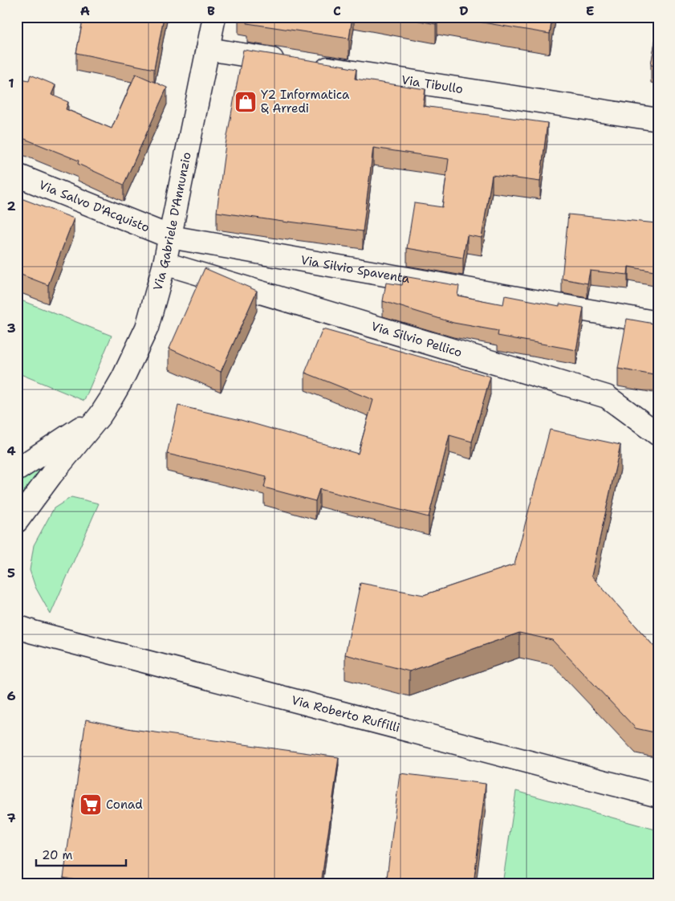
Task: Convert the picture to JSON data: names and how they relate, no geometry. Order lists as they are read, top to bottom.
{
  "streets": {
    "street": [
      "Via Tibullo",
      "Via Salvo D'Acquisto",
      "Via Gabriele D'Annunzio",
      "Via Silvio Spaventa",
      "Via Silvio Pellico",
      "Via Roberto Ruffilli"
    ]
  },
  "crossings": [
    ["Via Tibullo", "Via Gabriele D'Annunzio"],
    ["Via Salvo D'Acquisto", "Via Gabriele D'Annunzio"],
    ["Via Salvo D'Acquisto", "Via Silvio Spaventa"],
    ["Via Gabriele D'Annunzio", "Via Silvio Spaventa"],
    ["Via Gabriele D'Annunzio", "Via Silvio Pellico"]
  ],
  "places": {
    "shop": ["Y2 Informatica & Arredi"],
    "supermarket": ["Conad"]
  },
  "scale_bar": "20 m",
  "grid": {
    "columns": [
      "A",
      "B",
      "C",
      "D",
      "E"
    ],
    "rows": [
      "1",
      "2",
      "3",
      "4",
      "5",
      "6",
      "7"
    ]
  }
}
